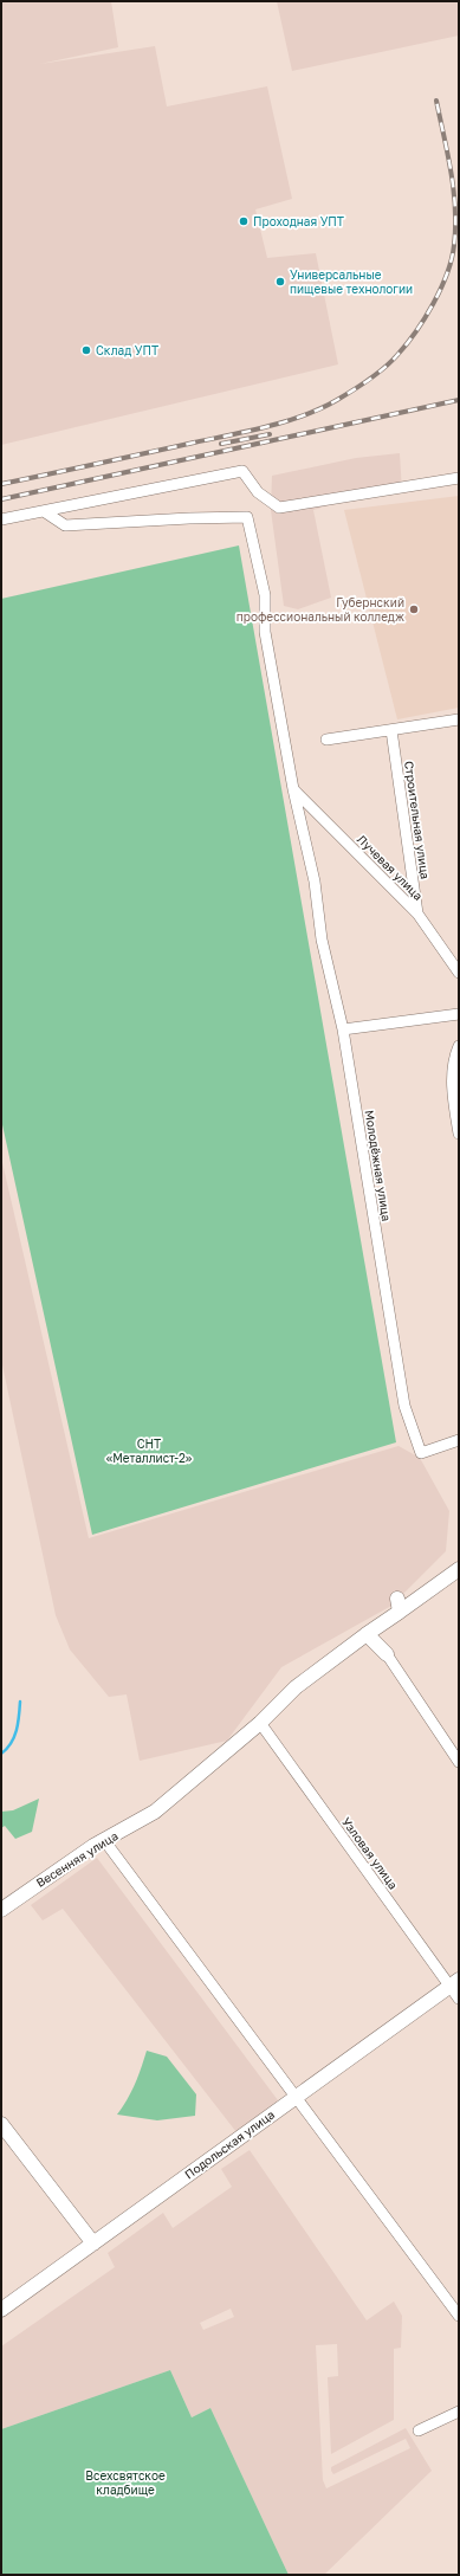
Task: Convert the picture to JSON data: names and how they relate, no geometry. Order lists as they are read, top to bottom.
{
  "streets": {
    "street": [
      "Строительная улица",
      "Лучевая улица",
      "Молодёжная улица",
      "Узловая улица",
      "Весенняя улица",
      "Подольская улица"
    ]
  },
  "crossings": [
    ["Строительная улица", "Лучевая улица"],
    ["Лучевая улица", "Молодёжная улица"],
    ["Узловая улица", "Весенняя улица"],
    ["Узловая улица", "Подольская улица"]
  ],
  "parks": ["СНТ «Металлист-2»", "Всехсвятское кладбище"],
  "places": [
    "Проходная УПТ",
    "Универсальные пищевые технологии",
    "Склад УПТ",
    "Губернский профессиональный колледж"
  ]
}
